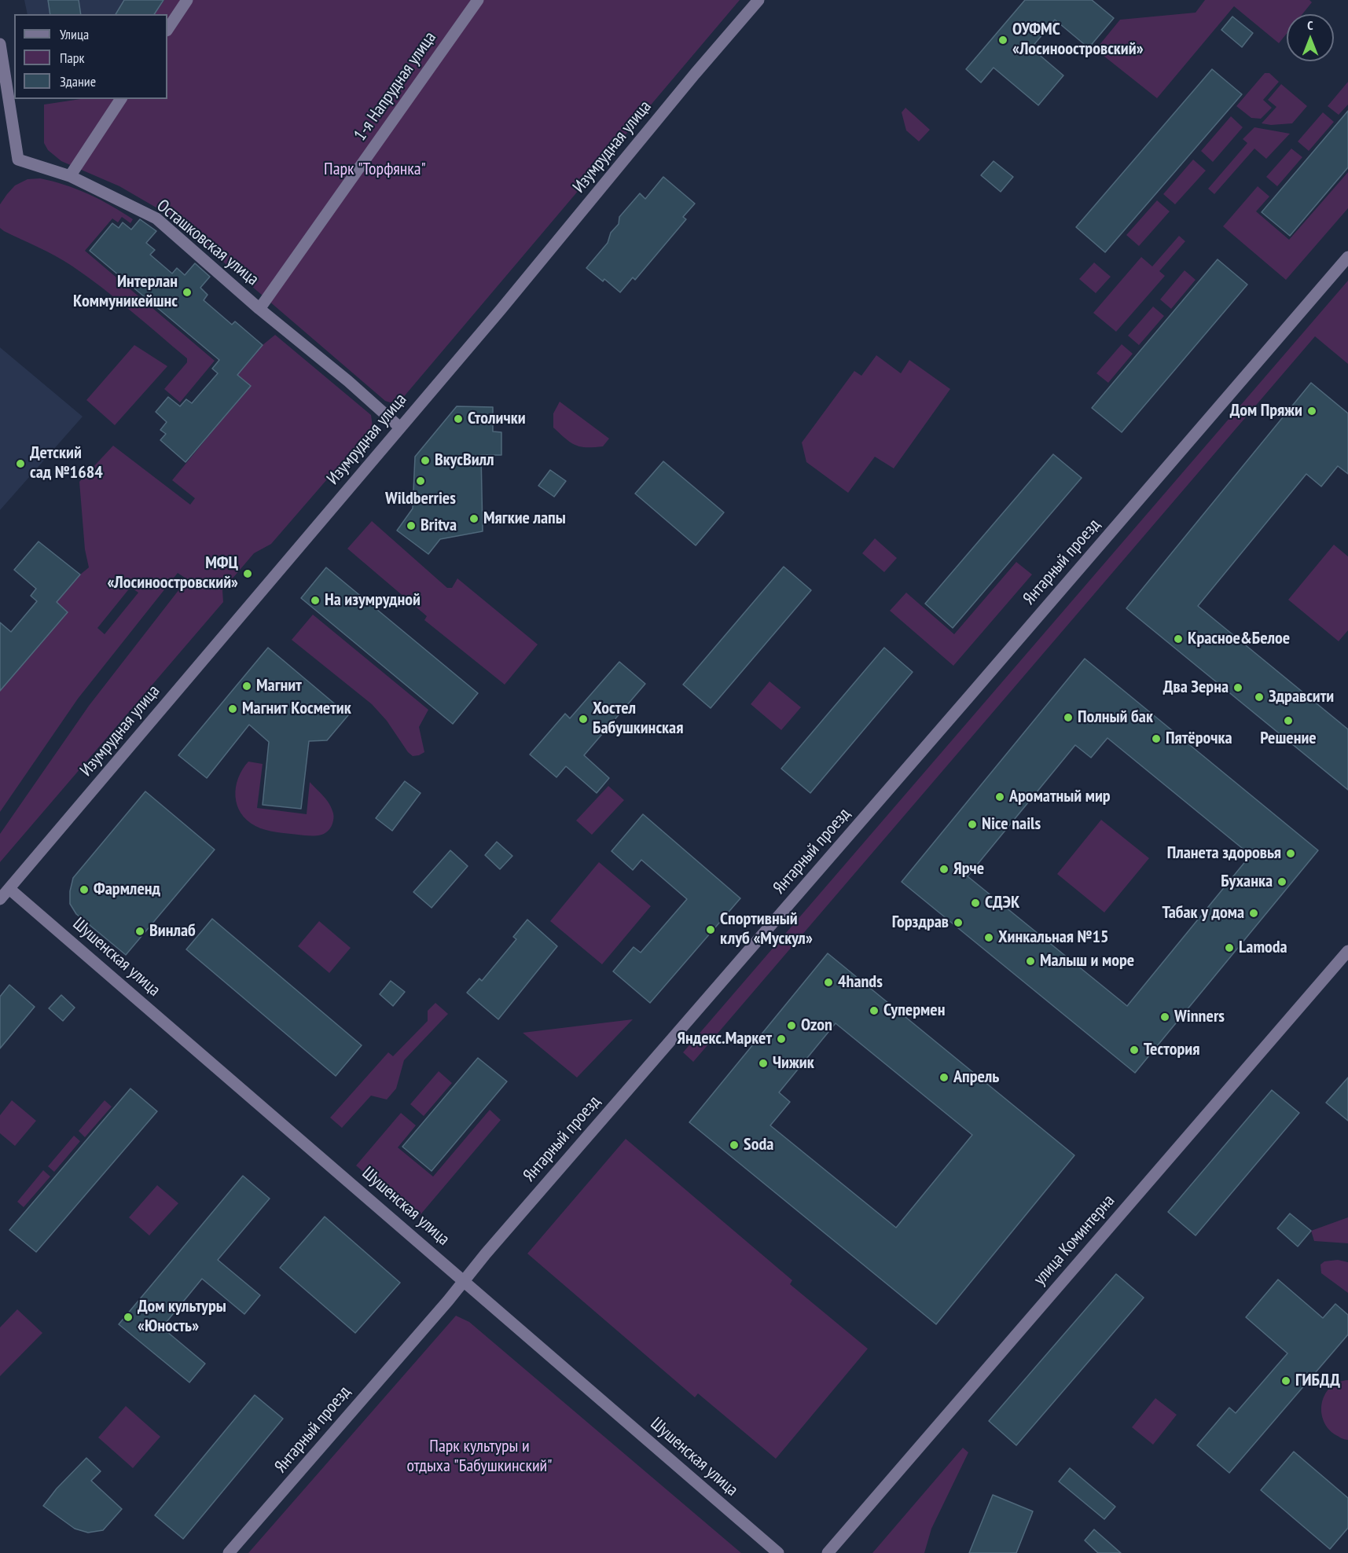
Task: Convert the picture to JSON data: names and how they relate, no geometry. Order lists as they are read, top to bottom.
{
  "streets": {
    "street": [
      "1-я Напрудная улица",
      "Изумрудная улица",
      "Осташковская улица",
      "Янтарный проезд",
      "Шушенская улица",
      "улица Коминтерна"
    ]
  },
  "crossings": [
    ["1-я Напрудная улица", "Осташковская улица"],
    ["Изумрудная улица", "Осташковская улица"],
    ["Изумрудная улица", "Шушенская улица"],
    ["Янтарный проезд", "Шушенская улица"]
  ],
  "parks": ["Парк \"Торфянка\"", "Парк культуры и отдыха \"Бабушкинский\""],
  "places": [
    "ОУФМС «Лосиноостровский»",
    "Интерлан Коммуникейшнс",
    "Дом Пряжи",
    "Столички",
    "ВкусВилл",
    "Детский сад №1684",
    "Wildberries",
    "Мягкие лапы",
    "Britva",
    "МФЦ «Лосиноостровский»",
    "На изумрудной",
    "Красное&Белое",
    "Магнит",
    "Два Зерна",
    "Здравсити",
    "Магнит Косметик",
    "Полный бак",
    "Хостел Бабушкинская",
    "Решение",
    "Пятёрочка",
    "Ароматный мир",
    "Nice nails",
    "Планета здоровья",
    "Ярче",
    "Буханка",
    "Фармленд",
    "СДЭК",
    "Табак у дома",
    "Горздрав",
    "Спортивный клуб «Мускул»",
    "Винлаб",
    "Хинкальная №15",
    "Lamoda",
    "Малыш и море",
    "4hands",
    "Супермен",
    "Winners",
    "Ozon",
    "Яндекс.Маркет",
    "Тестория",
    "Чижик",
    "Апрель",
    "Soda",
    "Дом культуры «Юность»",
    "ГИБДД"
  ],
  "legend": ["Улица", "Парк", "Здание"],
  "north": "top"
}
